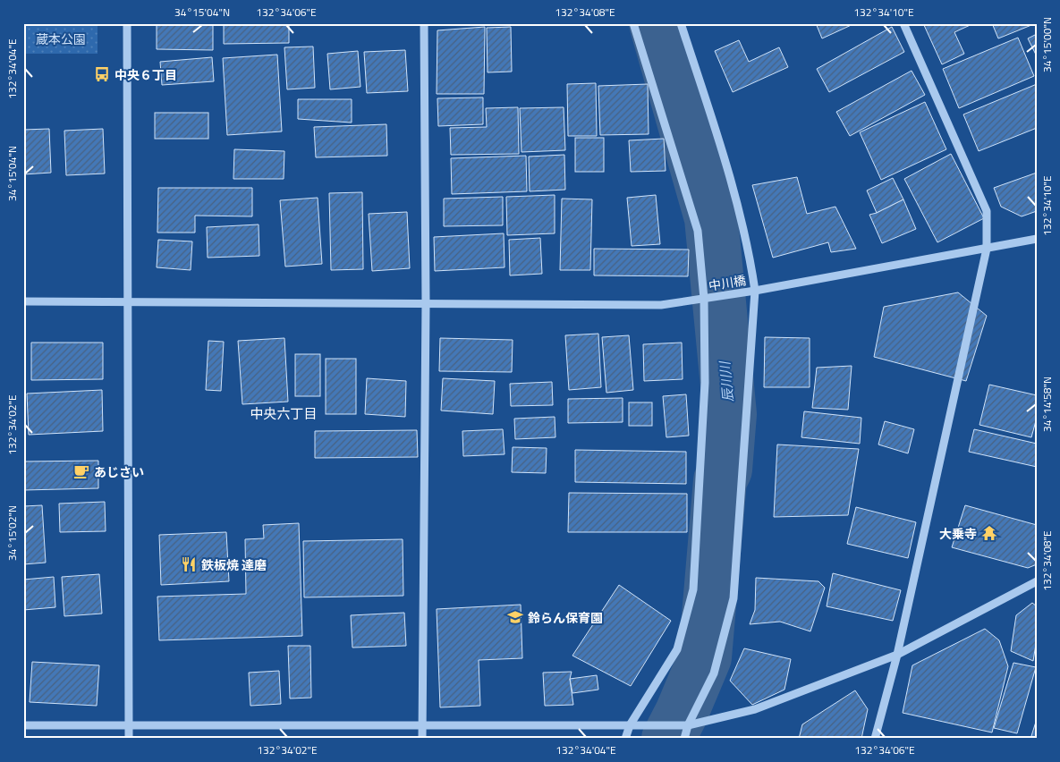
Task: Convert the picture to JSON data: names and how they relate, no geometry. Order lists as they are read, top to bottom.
{
  "streets": {
    "street": ["中川橋"]
  },
  "districts": ["中央六丁目"],
  "water": ["辰川川"],
  "parks": ["蔵本公園"],
  "places": {
    "bus stop": ["中央６丁目"],
    "cafe": ["あじさい"],
    "temple": ["大乗寺"],
    "restaurant": ["鉄板焼 達磨"],
    "school or university": ["鈴らん保育園"]
  },
  "coordinates": [
    "34°15'04\"N",
    "132°34'06\"E",
    "132°34'08\"E",
    "132°34'10\"E",
    "34°15'00\"N",
    "132°34'04\"E",
    "34°14'58\"N",
    "132°34'02\"E",
    "34°15'02\"N"
  ]
}
